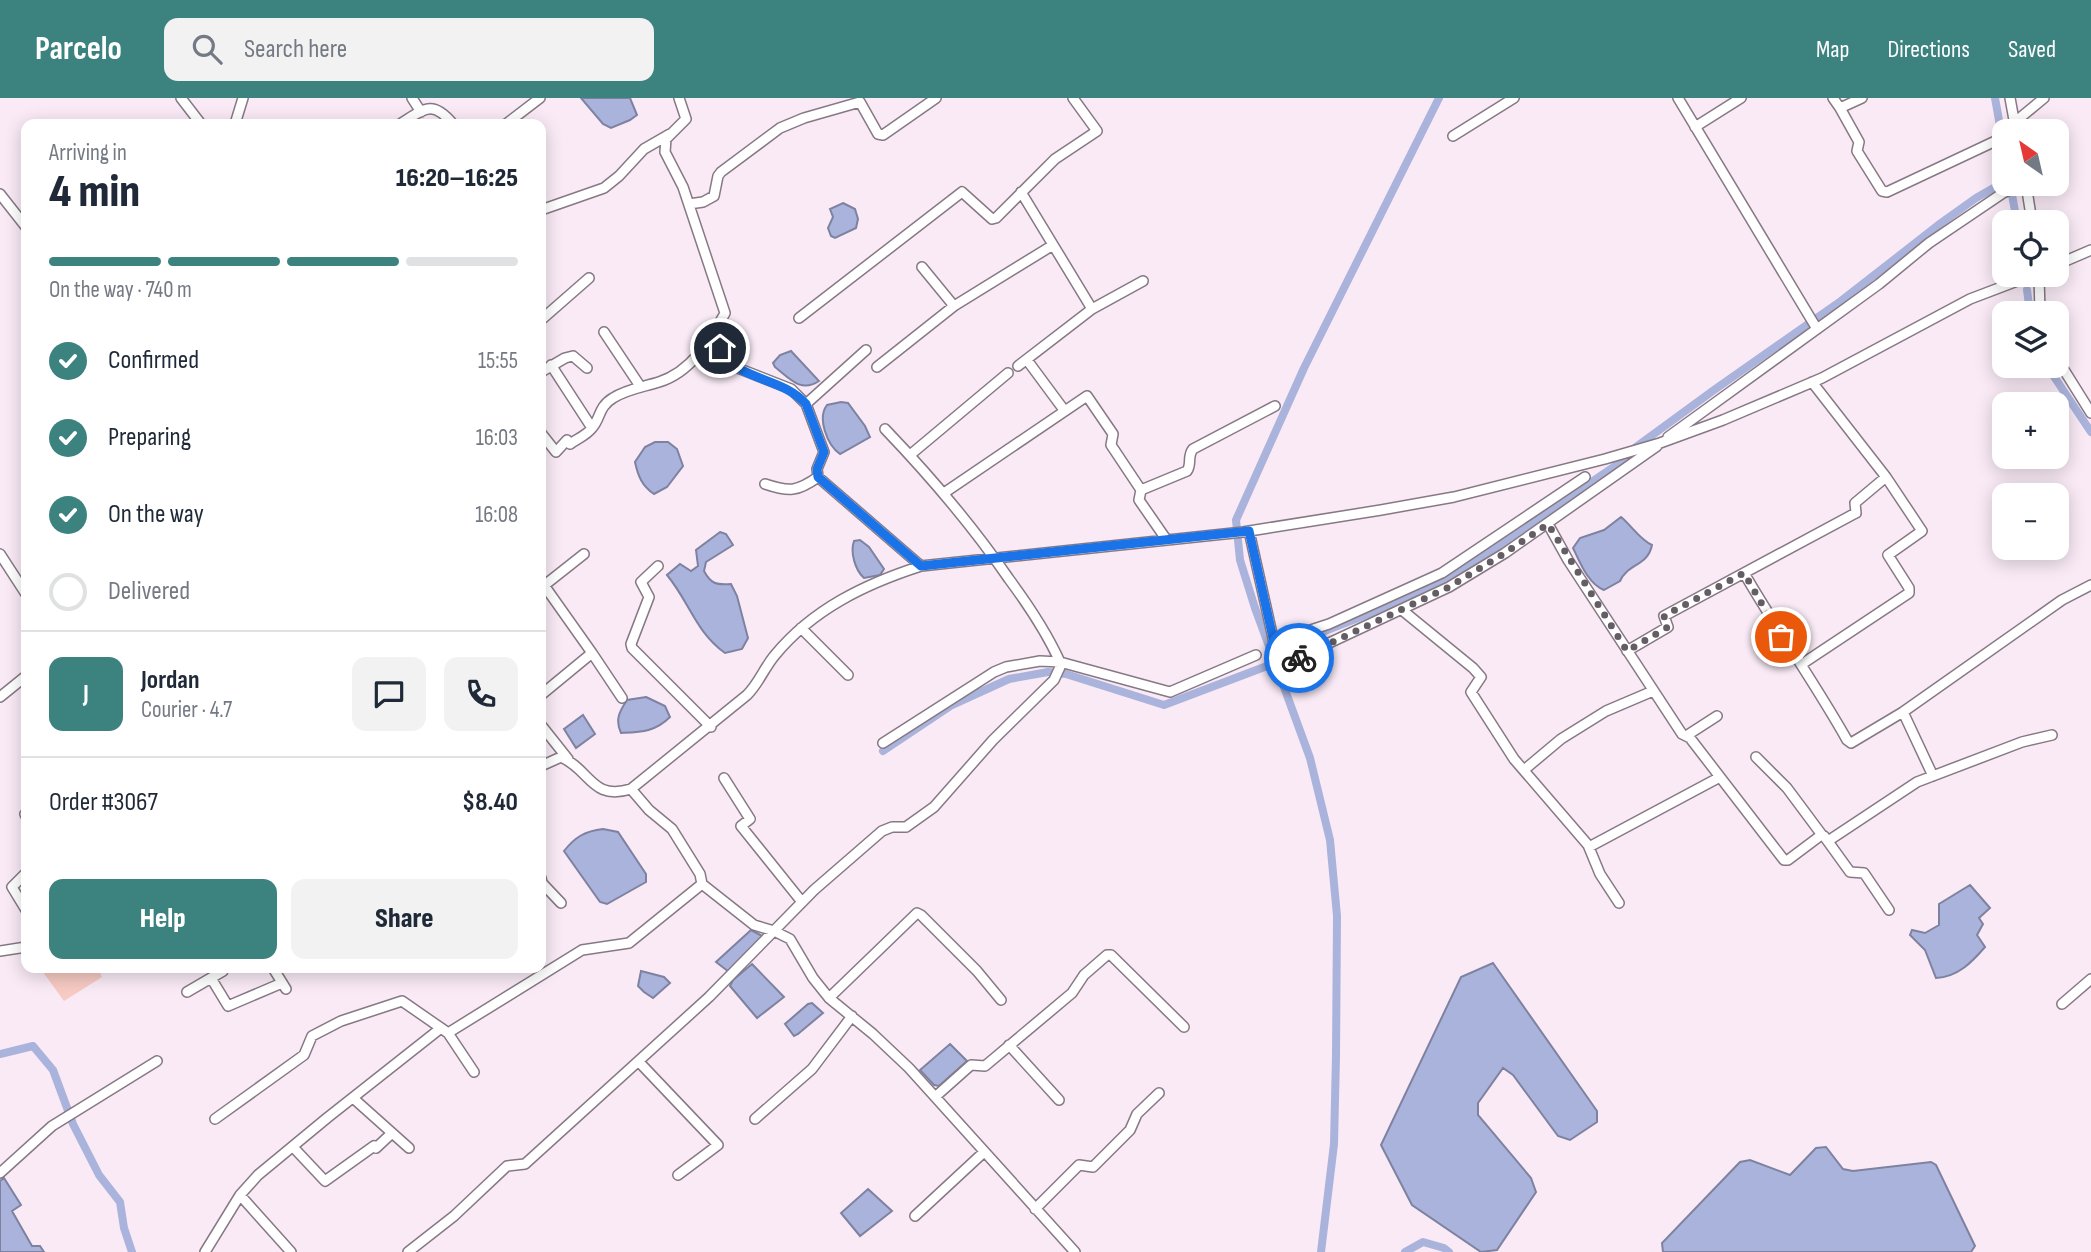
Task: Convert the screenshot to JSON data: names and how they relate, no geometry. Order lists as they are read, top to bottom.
{
  "north": "top left",
  "page": {
    "header": "Parcelo",
    "search": "Search here",
    "nav": ["Map", "Directions", "Saved"],
    "map_buttons": ["+", "−"],
    "heading": ["4 min", "Arriving in", "16:20–16:25"],
    "panel": [
      "Jordan",
      "Courier · 4.7",
      "Order #3067",
      "$8.40"
    ],
    "bar": "On the way · 740 m",
    "list": [
      ["Confirmed", "15:55"],
      ["Preparing", "16:03"],
      ["On the way", "16:08"],
      "Delivered"
    ],
    "round": "J",
    "buttons": ["Help", "Share"]
  }
}
